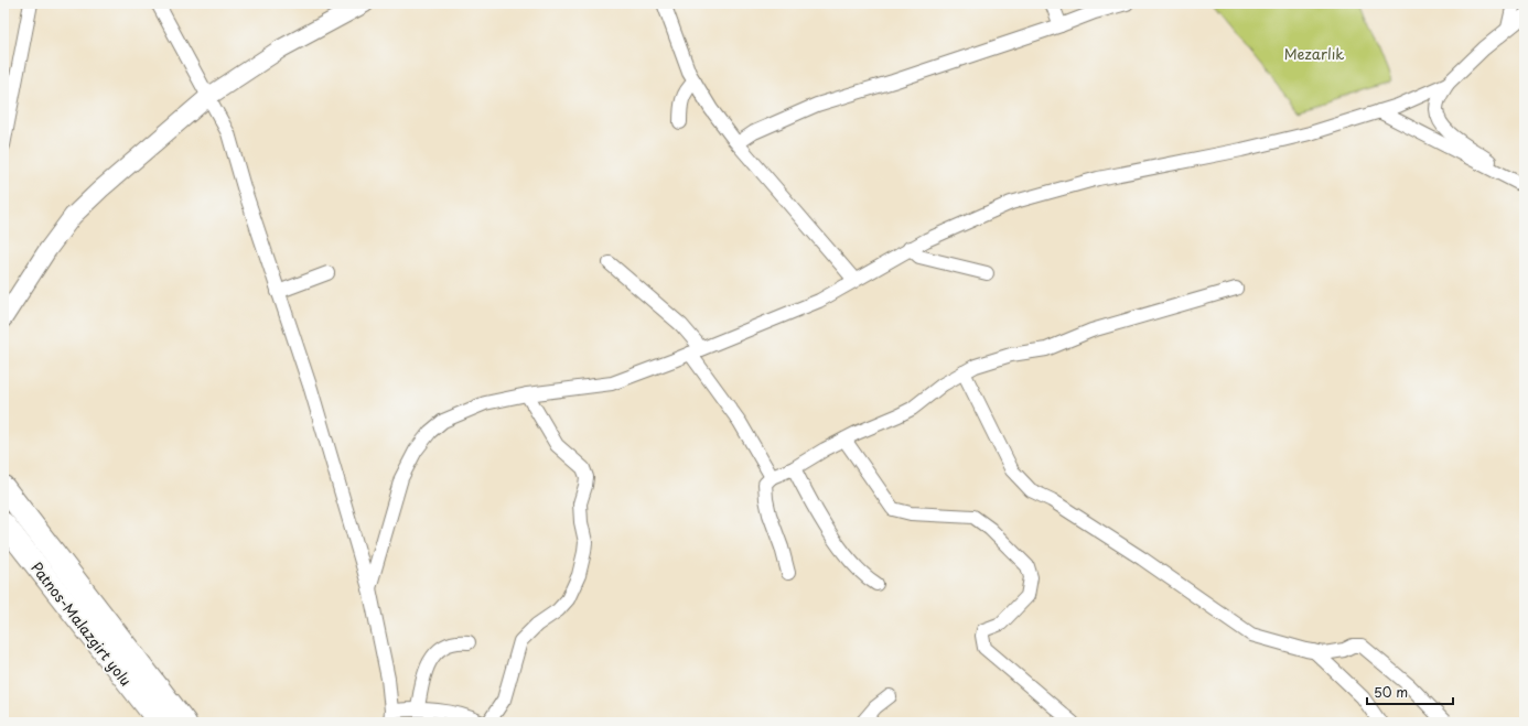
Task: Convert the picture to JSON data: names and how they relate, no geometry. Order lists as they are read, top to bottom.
{
  "streets": {
    "main road": ["Patnos-Malazgirt yolu"]
  },
  "parks": ["Mezarlık"],
  "scale_bar": "50 m"
}
